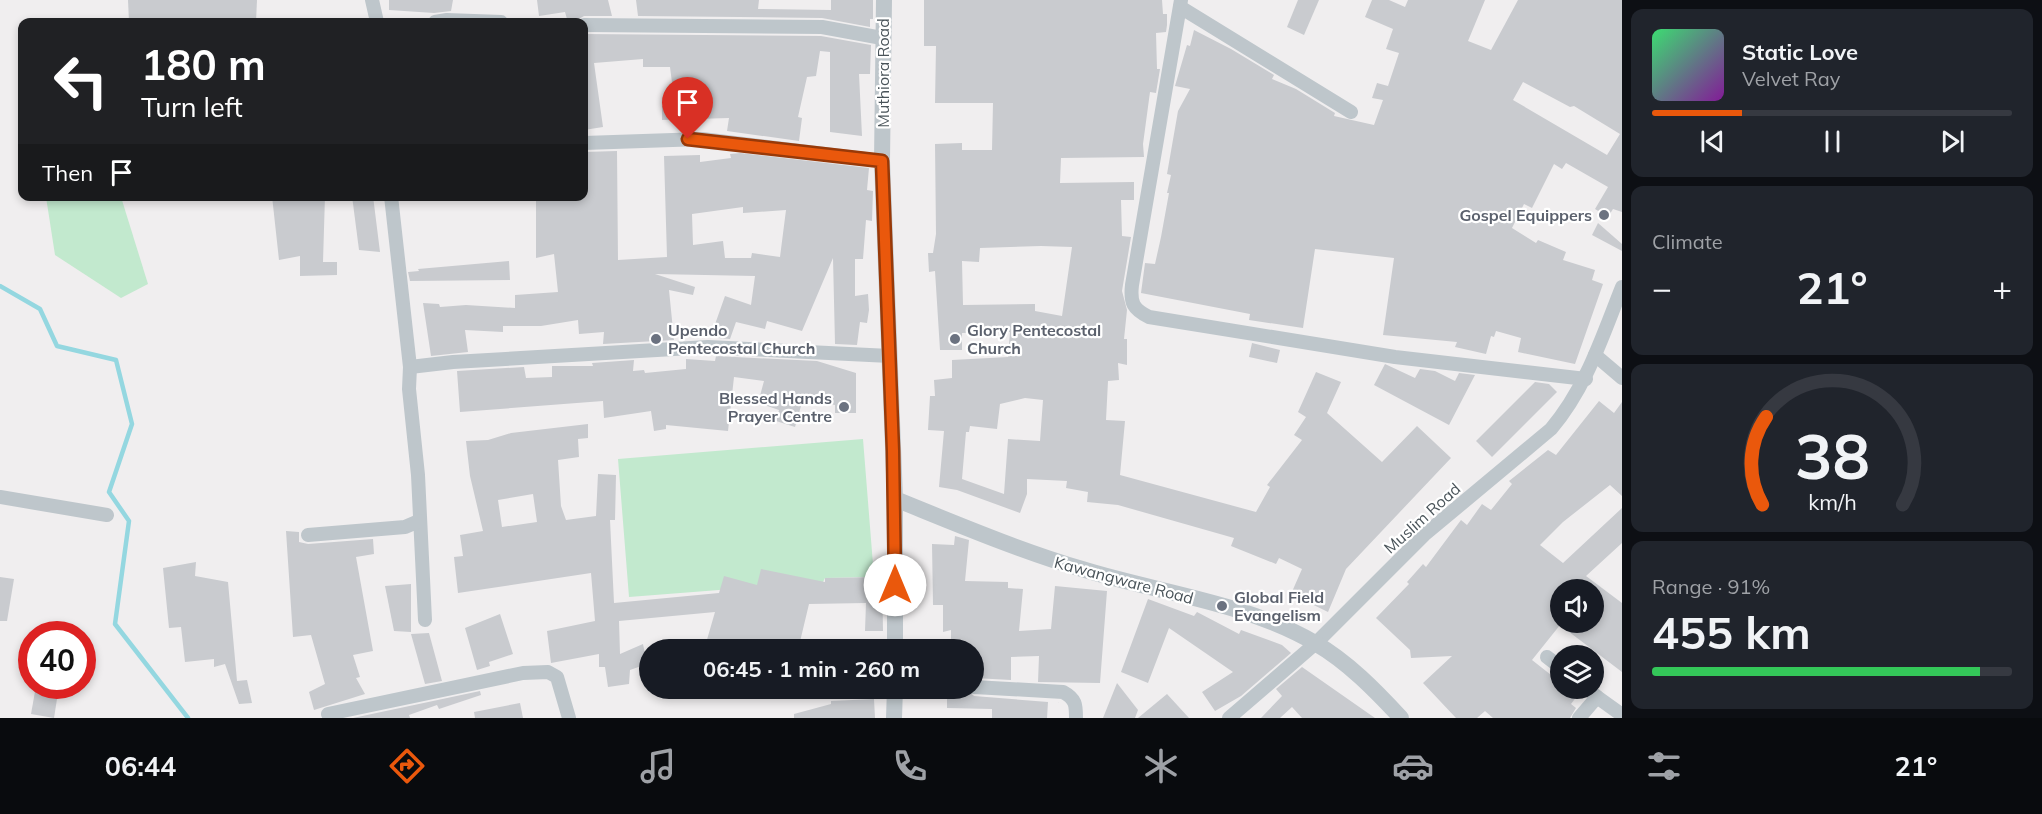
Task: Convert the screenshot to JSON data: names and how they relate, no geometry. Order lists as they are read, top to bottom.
{
  "streets": {
    "street": ["Muthiora Road", "Muslim Road", "Kawangware Road"]
  },
  "crossings": [
    ["Muthiora Road", "Kawangware Road"],
    ["Muslim Road", "Kawangware Road"]
  ],
  "places": [
    "Gospel Equippers",
    "Upendo Pentecostal Church",
    "Glory Pentecostal Church",
    "Blessed Hands Prayer Centre",
    "Global Field Evangelism"
  ],
  "page": {
    "turn": ["180 m", "Turn left"],
    "song": ["Static Love", "Velvet Ray"],
    "then": "Then",
    "tile": [
      "Climate",
      ["Range · 91%", "455 km"]
    ],
    "heat": ["−", "21°", "+"],
    "limit": "40",
    "trip": "06:45 · 1 min · 260 m",
    "tabs": ["06:44", "21°"],
    "gauge": ["38", "km/h"]
  }
}
